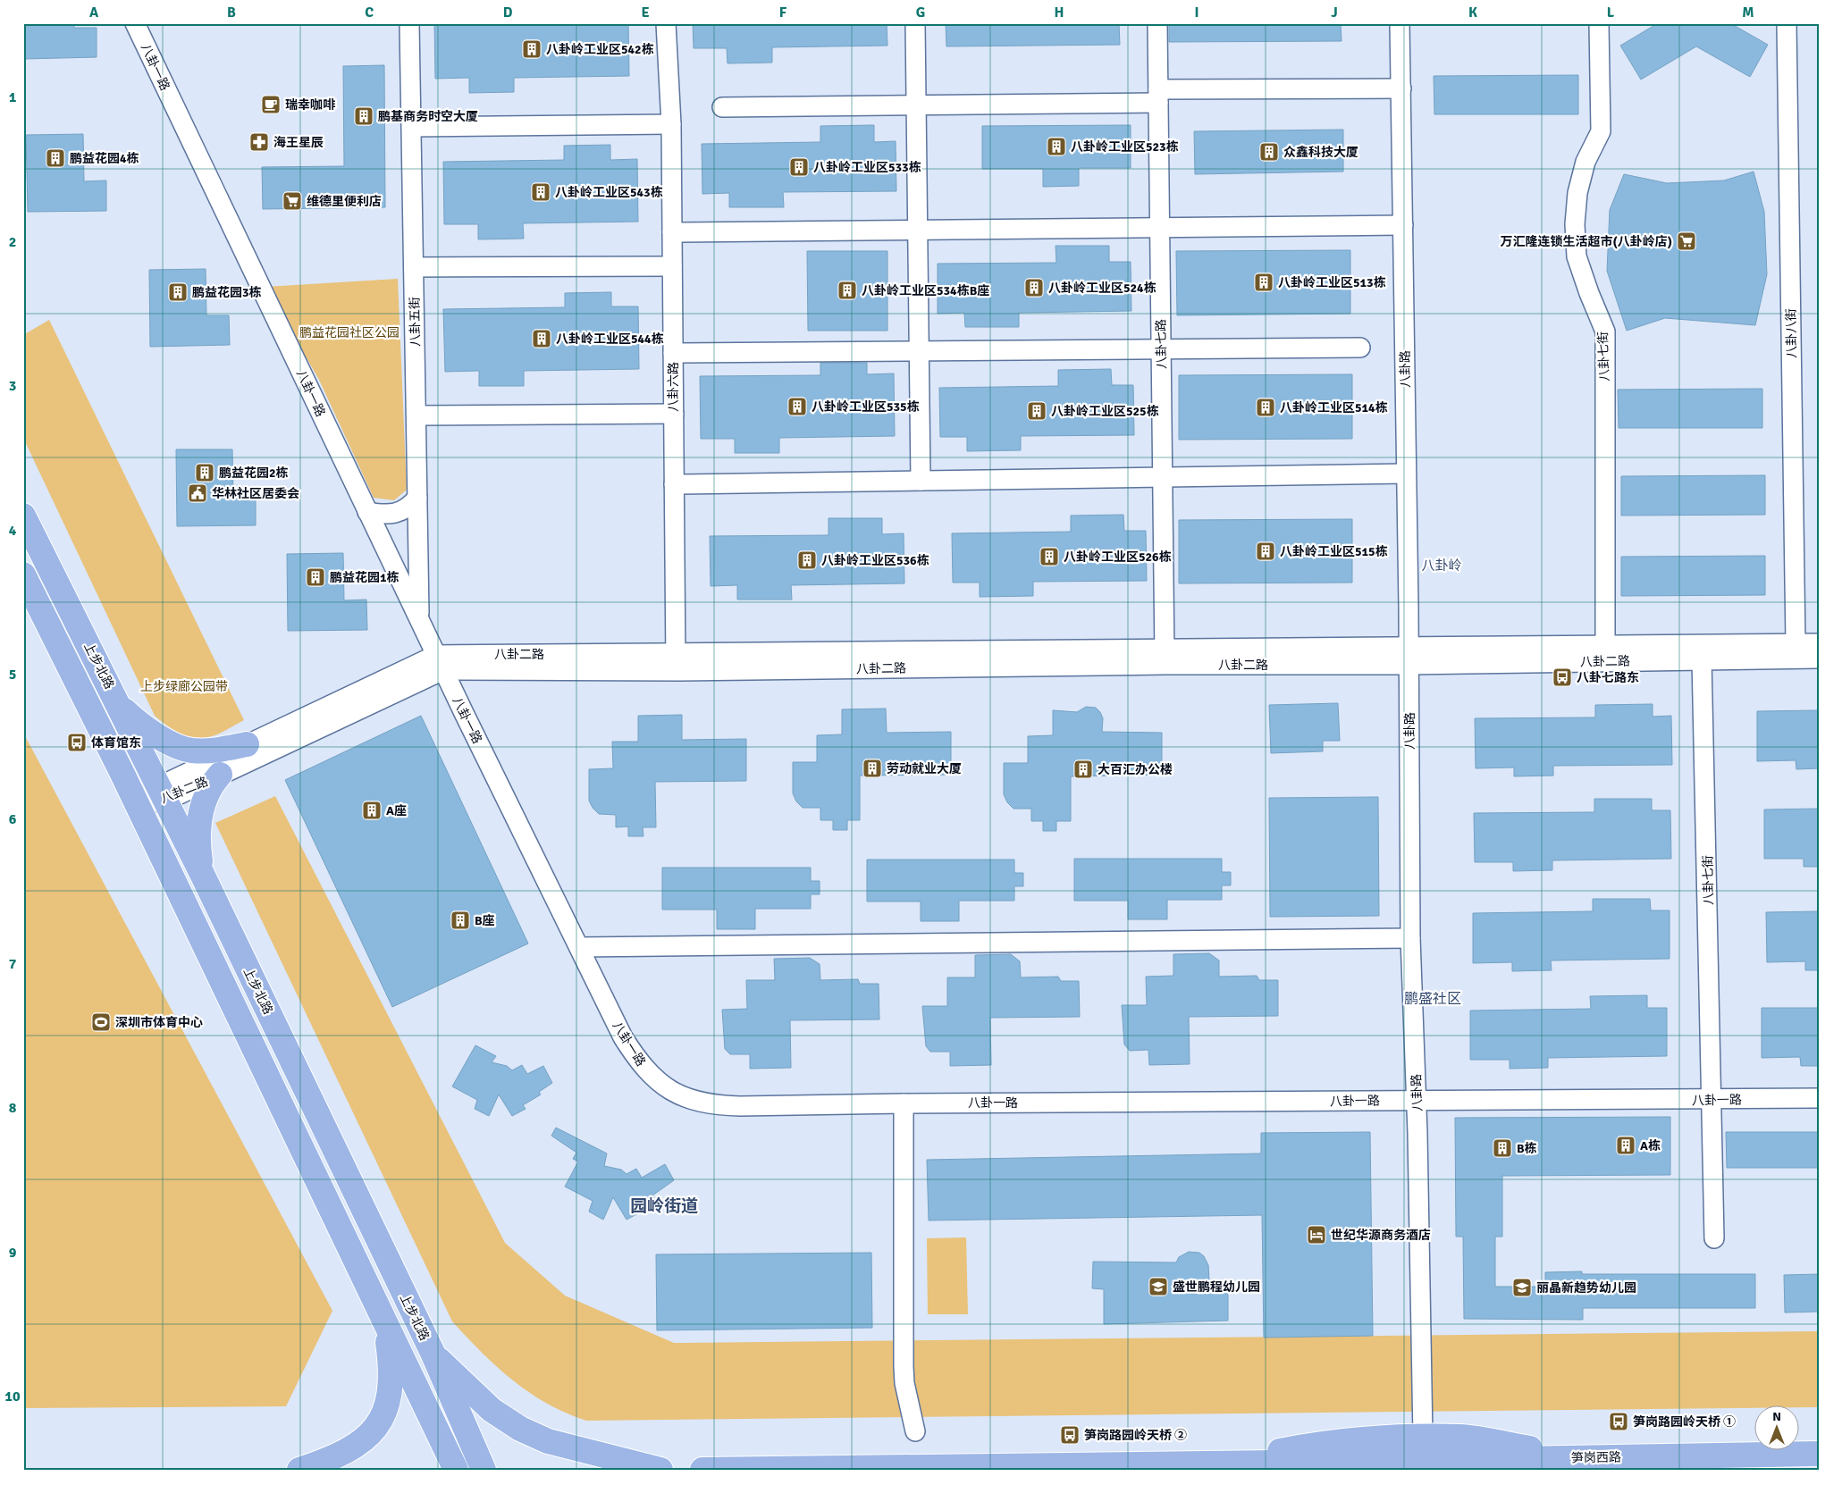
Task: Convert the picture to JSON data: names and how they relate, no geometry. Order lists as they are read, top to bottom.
{
  "streets": {
    "main road": ["上步北路", "笋岗西路"],
    "street": [
      "八卦一路",
      "八卦五街",
      "八卦八街",
      "八卦七路",
      "八卦七街",
      "八卦路",
      "八卦六路",
      "八卦二路"
    ]
  },
  "crossings": [
    ["八卦一路", "八卦五街"],
    ["八卦一路", "八卦七街"],
    ["八卦一路", "八卦路"],
    ["八卦一路", "八卦二路"],
    ["八卦八街", "八卦二路"],
    ["八卦七路", "八卦二路"],
    ["八卦七街", "八卦二路"],
    ["八卦路", "八卦二路"],
    ["八卦六路", "八卦二路"],
    ["八卦二路", "上步北路"]
  ],
  "districts": ["八卦岭", "鹏盛社区", "园岭街道"],
  "parks": ["鹏益花园社区公园", "上步绿廊公园带"],
  "places": {
    "building": [
      "八卦岭工业区542栋",
      "鹏基商务时空大厦",
      "八卦岭工业区523栋",
      "众鑫科技大厦",
      "鹏益花园4栋",
      "八卦岭工业区533栋",
      "八卦岭工业区543栋",
      "八卦岭工业区513栋",
      "八卦岭工业区524栋",
      "八卦岭工业区534栋B座",
      "鹏益花园3栋",
      "八卦岭工业区544栋",
      "八卦岭工业区535栋",
      "八卦岭工业区514栋",
      "八卦岭工业区525栋",
      "鹏益花园2栋",
      "八卦岭工业区515栋",
      "八卦岭工业区526栋",
      "八卦岭工业区536栋",
      "鹏益花园1栋",
      "劳动就业大厦",
      "大百汇办公楼",
      "A座",
      "B座",
      "A栋",
      "B栋"
    ],
    "cafe": ["瑞幸咖啡"],
    "pharmacy": ["海王星辰"],
    "supermarket": ["维德里便利店", "万汇隆连锁生活超市(八卦岭店)"],
    "public building": ["华林社区居委会"],
    "bus stop": [
      "八卦七路东",
      "体育馆东",
      "笋岗路园岭天桥 ①",
      "笋岗路园岭天桥 ②"
    ],
    "sports": ["深圳市体育中心"],
    "hotel": ["世纪华源商务酒店"],
    "school or university": ["盛世鹏程幼儿园", "丽晶新趋势幼儿园"]
  },
  "north": "top",
  "grid": {
    "columns": [
      "A",
      "B",
      "C",
      "D",
      "E",
      "F",
      "G",
      "H",
      "I",
      "J",
      "K",
      "L",
      "M"
    ],
    "rows": [
      "1",
      "2",
      "3",
      "4",
      "5",
      "6",
      "7",
      "8",
      "9",
      "10"
    ]
  }
}
